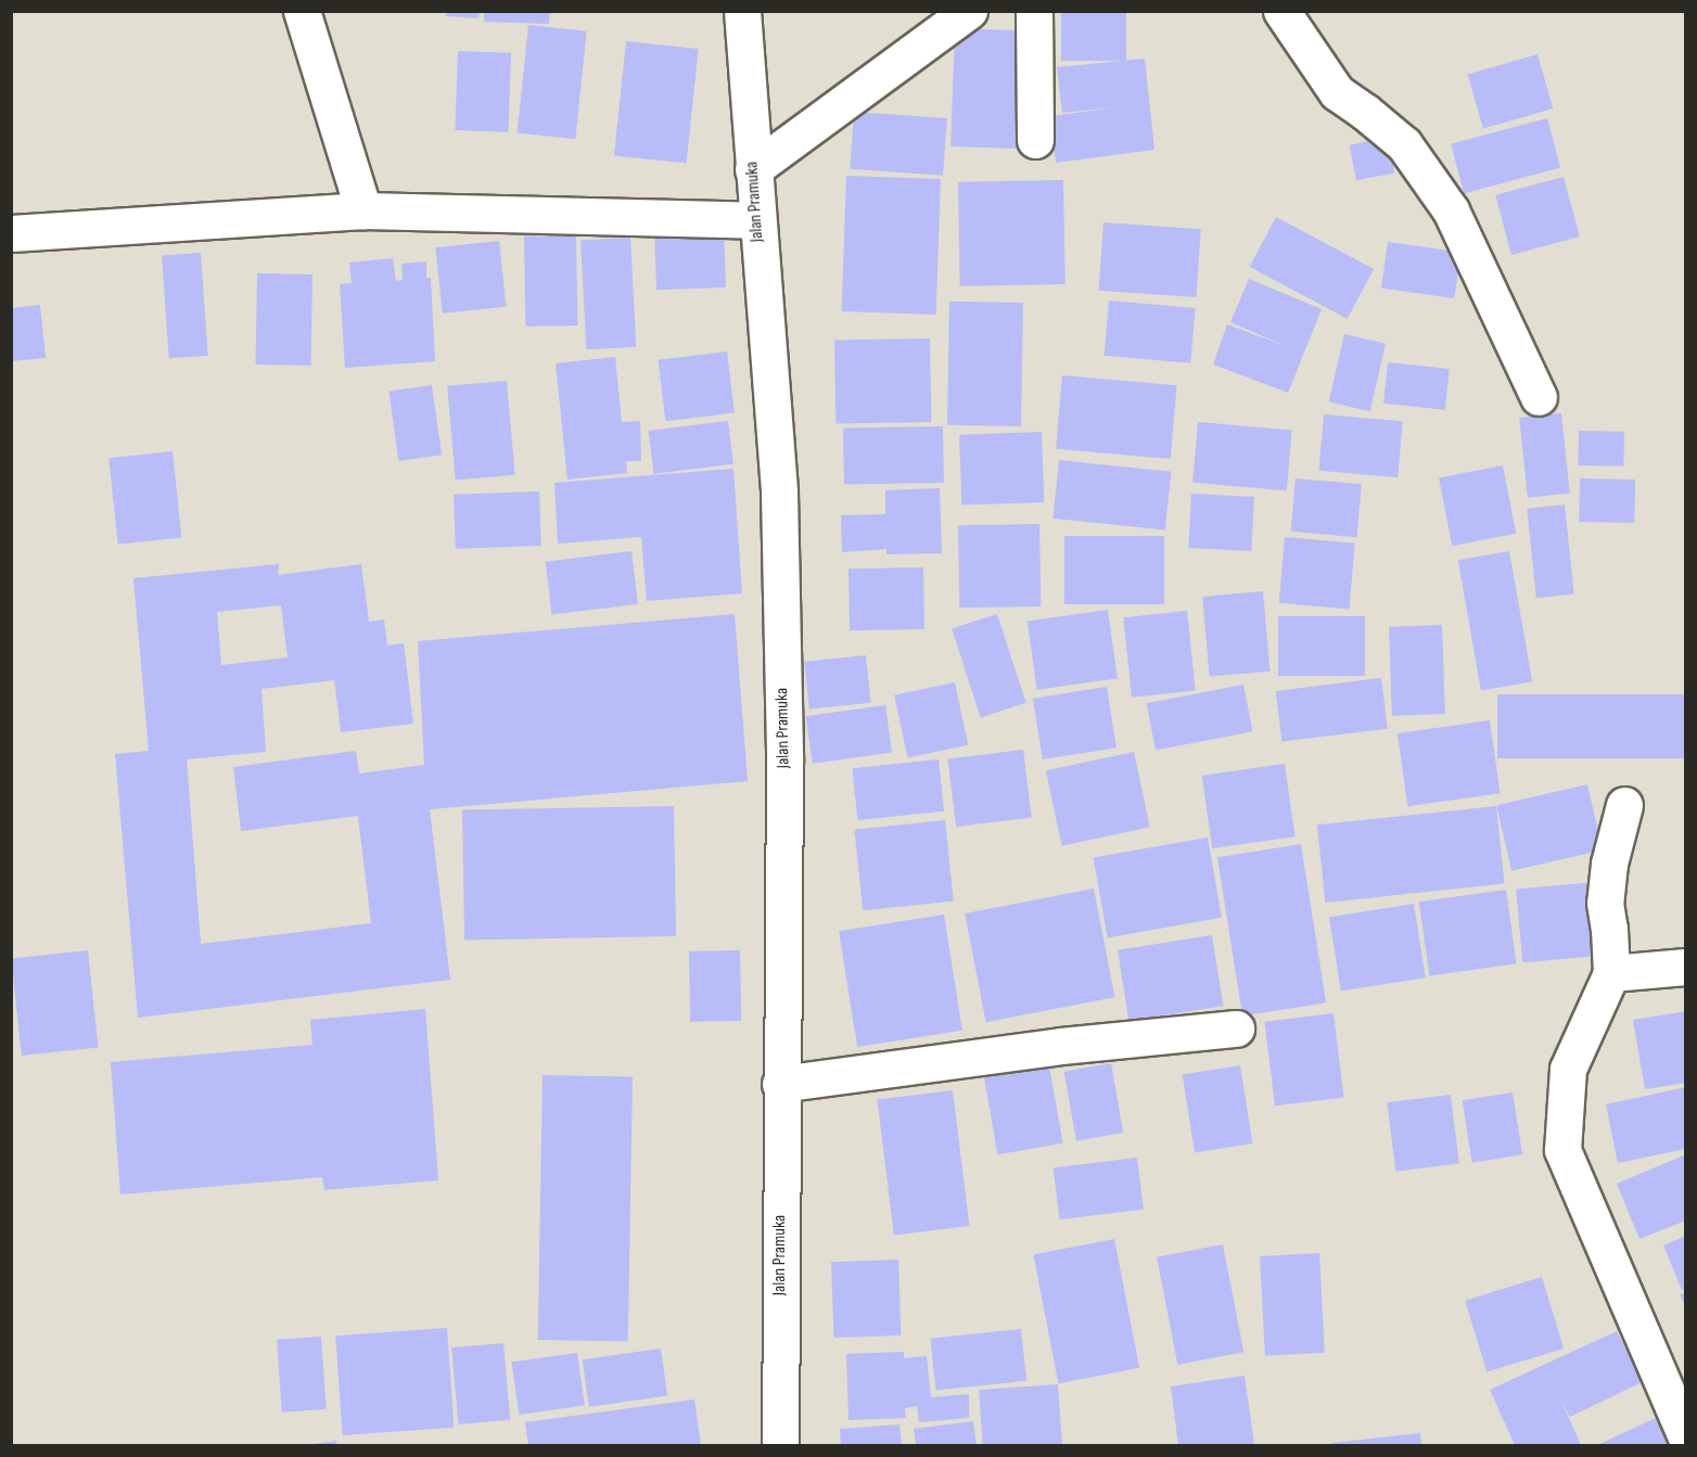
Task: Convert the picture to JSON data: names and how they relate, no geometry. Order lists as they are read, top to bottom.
{
  "streets": {
    "street": ["Jalan Pramuka"]
  }
}
